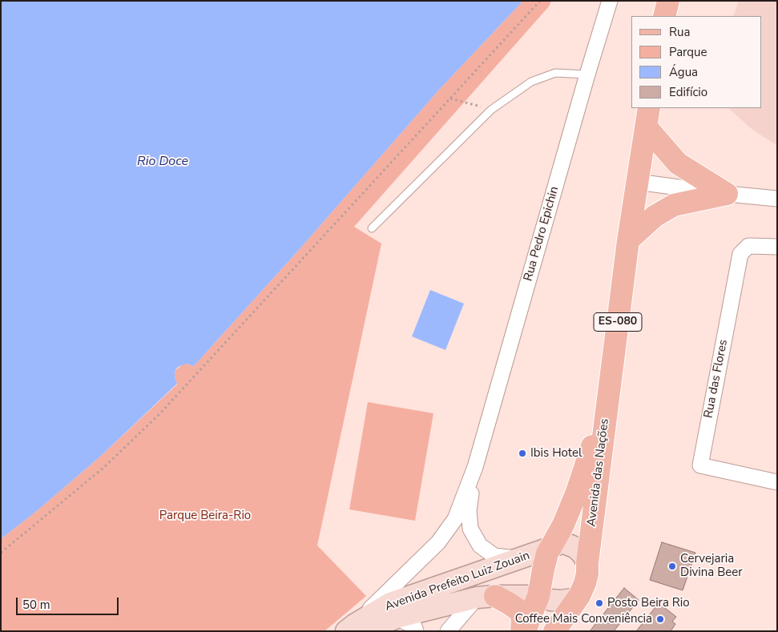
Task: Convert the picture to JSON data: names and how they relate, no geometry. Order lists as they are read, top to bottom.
{
  "streets": {
    "main road": ["ES-080", "Avenida das Nações"],
    "street": ["Rua Pedro Epichin", "Rua das Flores", "Avenida Prefeito Luiz Zouain"]
  },
  "crossings": [
    ["Rua Pedro Epichin", "Avenida Prefeito Luiz Zouain"],
    ["ES-080", "Avenida das Nações"],
    ["Avenida das Nações", "Avenida Prefeito Luiz Zouain"]
  ],
  "water": ["Rio Doce"],
  "parks": ["Parque Beira-Rio"],
  "places": [
    "Ibis Hotel",
    "Cervejaria Divina Beer",
    "Posto Beira Rio",
    "Coffee Mais Conveniência"
  ],
  "legend": [
    "Rua",
    "Parque",
    "Água",
    "Edifício"
  ],
  "scale_bar": "50 m"
}
